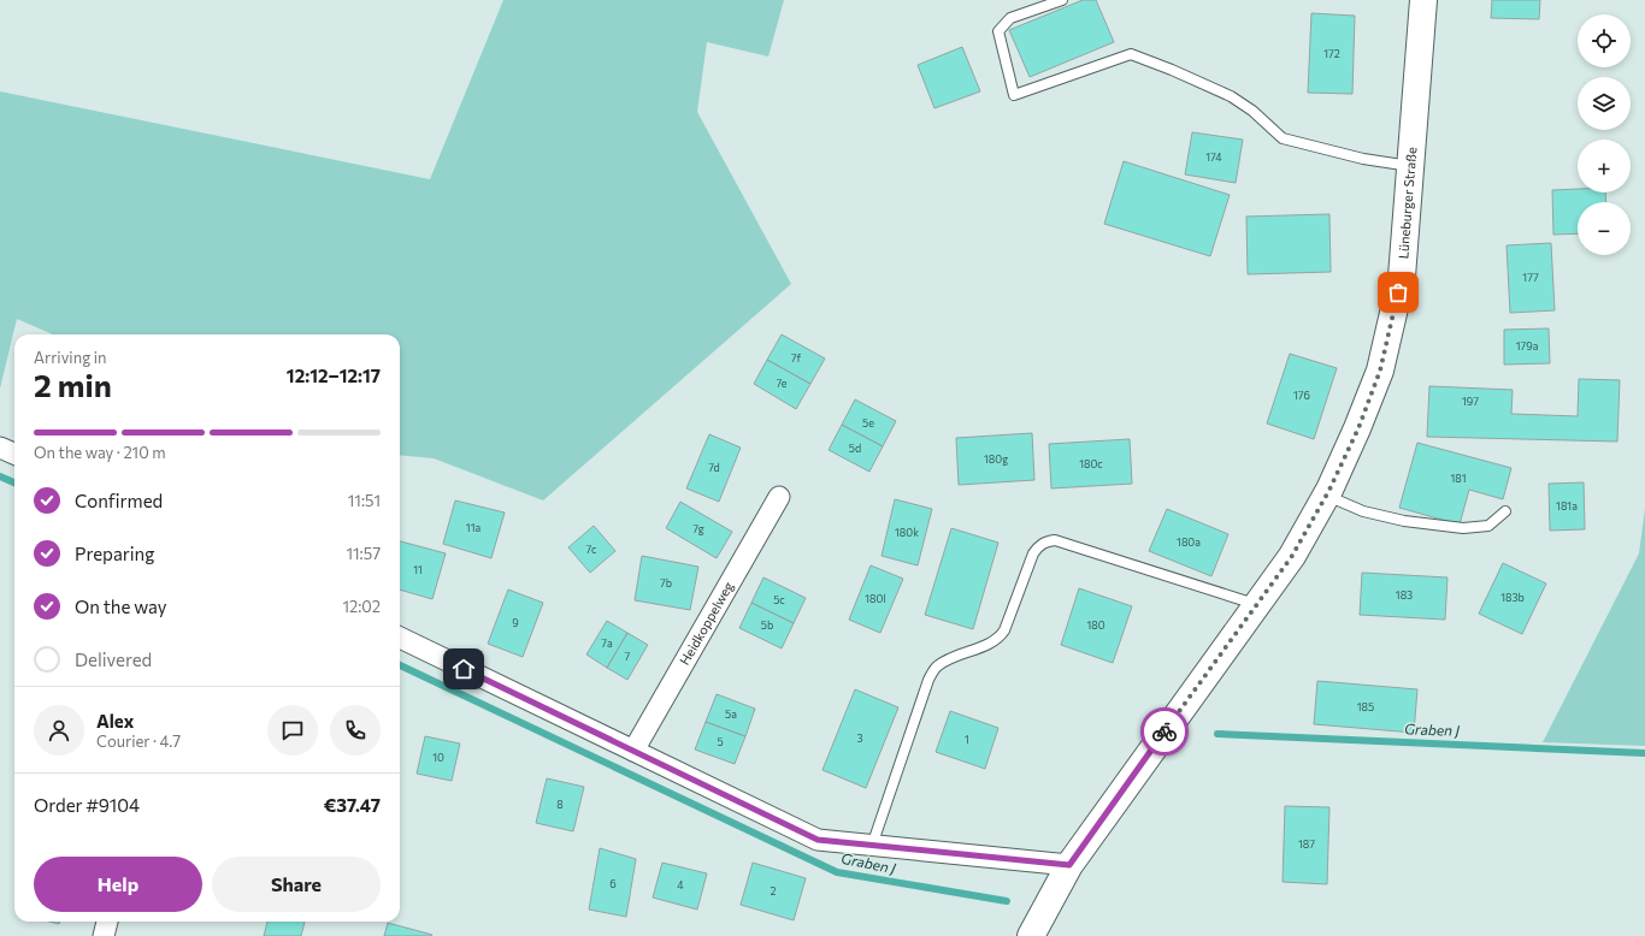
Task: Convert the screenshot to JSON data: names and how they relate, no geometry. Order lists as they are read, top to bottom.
{
  "streets": {
    "main road": ["Lüneburger Straße"],
    "street": ["Heidkoppelweg"]
  },
  "water": ["Graben J"],
  "house_numbers": [
    "172",
    "174",
    "177",
    "179a",
    "7f",
    "7e",
    "176",
    "197",
    "5e",
    "5d",
    "180g",
    "180c",
    "7d",
    "181",
    "181a",
    "11a",
    "7g",
    "180k",
    "180a",
    "7c",
    "11",
    "7b",
    "183",
    "183b",
    "180l",
    "5c",
    "9",
    "5b",
    "180",
    "7a",
    "7",
    "185",
    "5a",
    "3",
    "1",
    "5",
    "10",
    "8",
    "187",
    "6",
    "4",
    "2"
  ],
  "page": {
    "map_buttons": ["+", "−"],
    "heading": ["2 min", "Arriving in", "12:12–12:17"],
    "panel": [
      "Alex",
      "Courier · 4.7",
      "Order #9104",
      "€37.47"
    ],
    "bar": "On the way · 210 m",
    "list": [
      ["Confirmed", "11:51"],
      ["Preparing", "11:57"],
      ["On the way", "12:02"],
      "Delivered"
    ],
    "buttons": ["Help", "Share"]
  }
}
